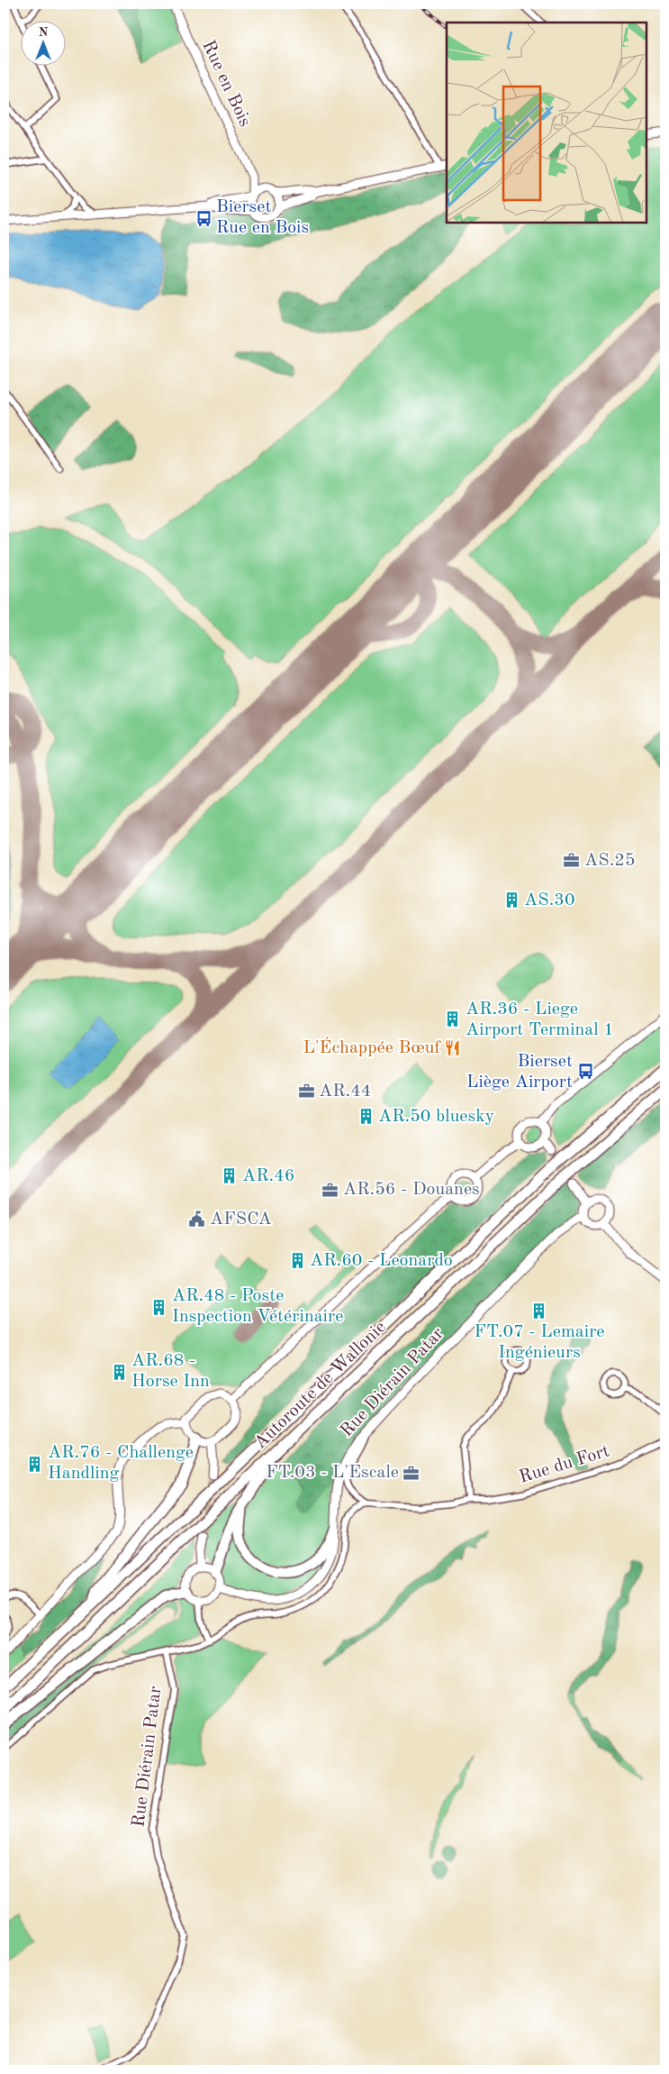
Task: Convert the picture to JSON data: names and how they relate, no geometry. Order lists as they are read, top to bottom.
{
  "streets": {
    "highway": ["Autoroute de Wallonie"],
    "street": ["Rue en Bois", "Rue Diérain Patar", "Rue du Fort"]
  },
  "places": {
    "bus stop": ["Bierset Rue en Bois", "Bierset Liège Airport"],
    "office": [
      "AS.25",
      "AR.44",
      "AR.56 - Douanes",
      "FT.03 - L'Escale"
    ],
    "building": [
      "AS.30",
      "AR.36 - Liege Airport Terminal 1",
      "AR.50 bluesky",
      "AR.46",
      "AR.60 - Leonardo",
      "AR.48 - Poste Inspection Vétérinaire",
      "FT.07 - Lemaire Ingénieurs",
      "AR.68 - Horse Inn",
      "AR.76 - Challenge Handling"
    ],
    "restaurant": ["L'Échappée Bœuf"],
    "public building": ["AFSCA"]
  },
  "north": "top"
}
